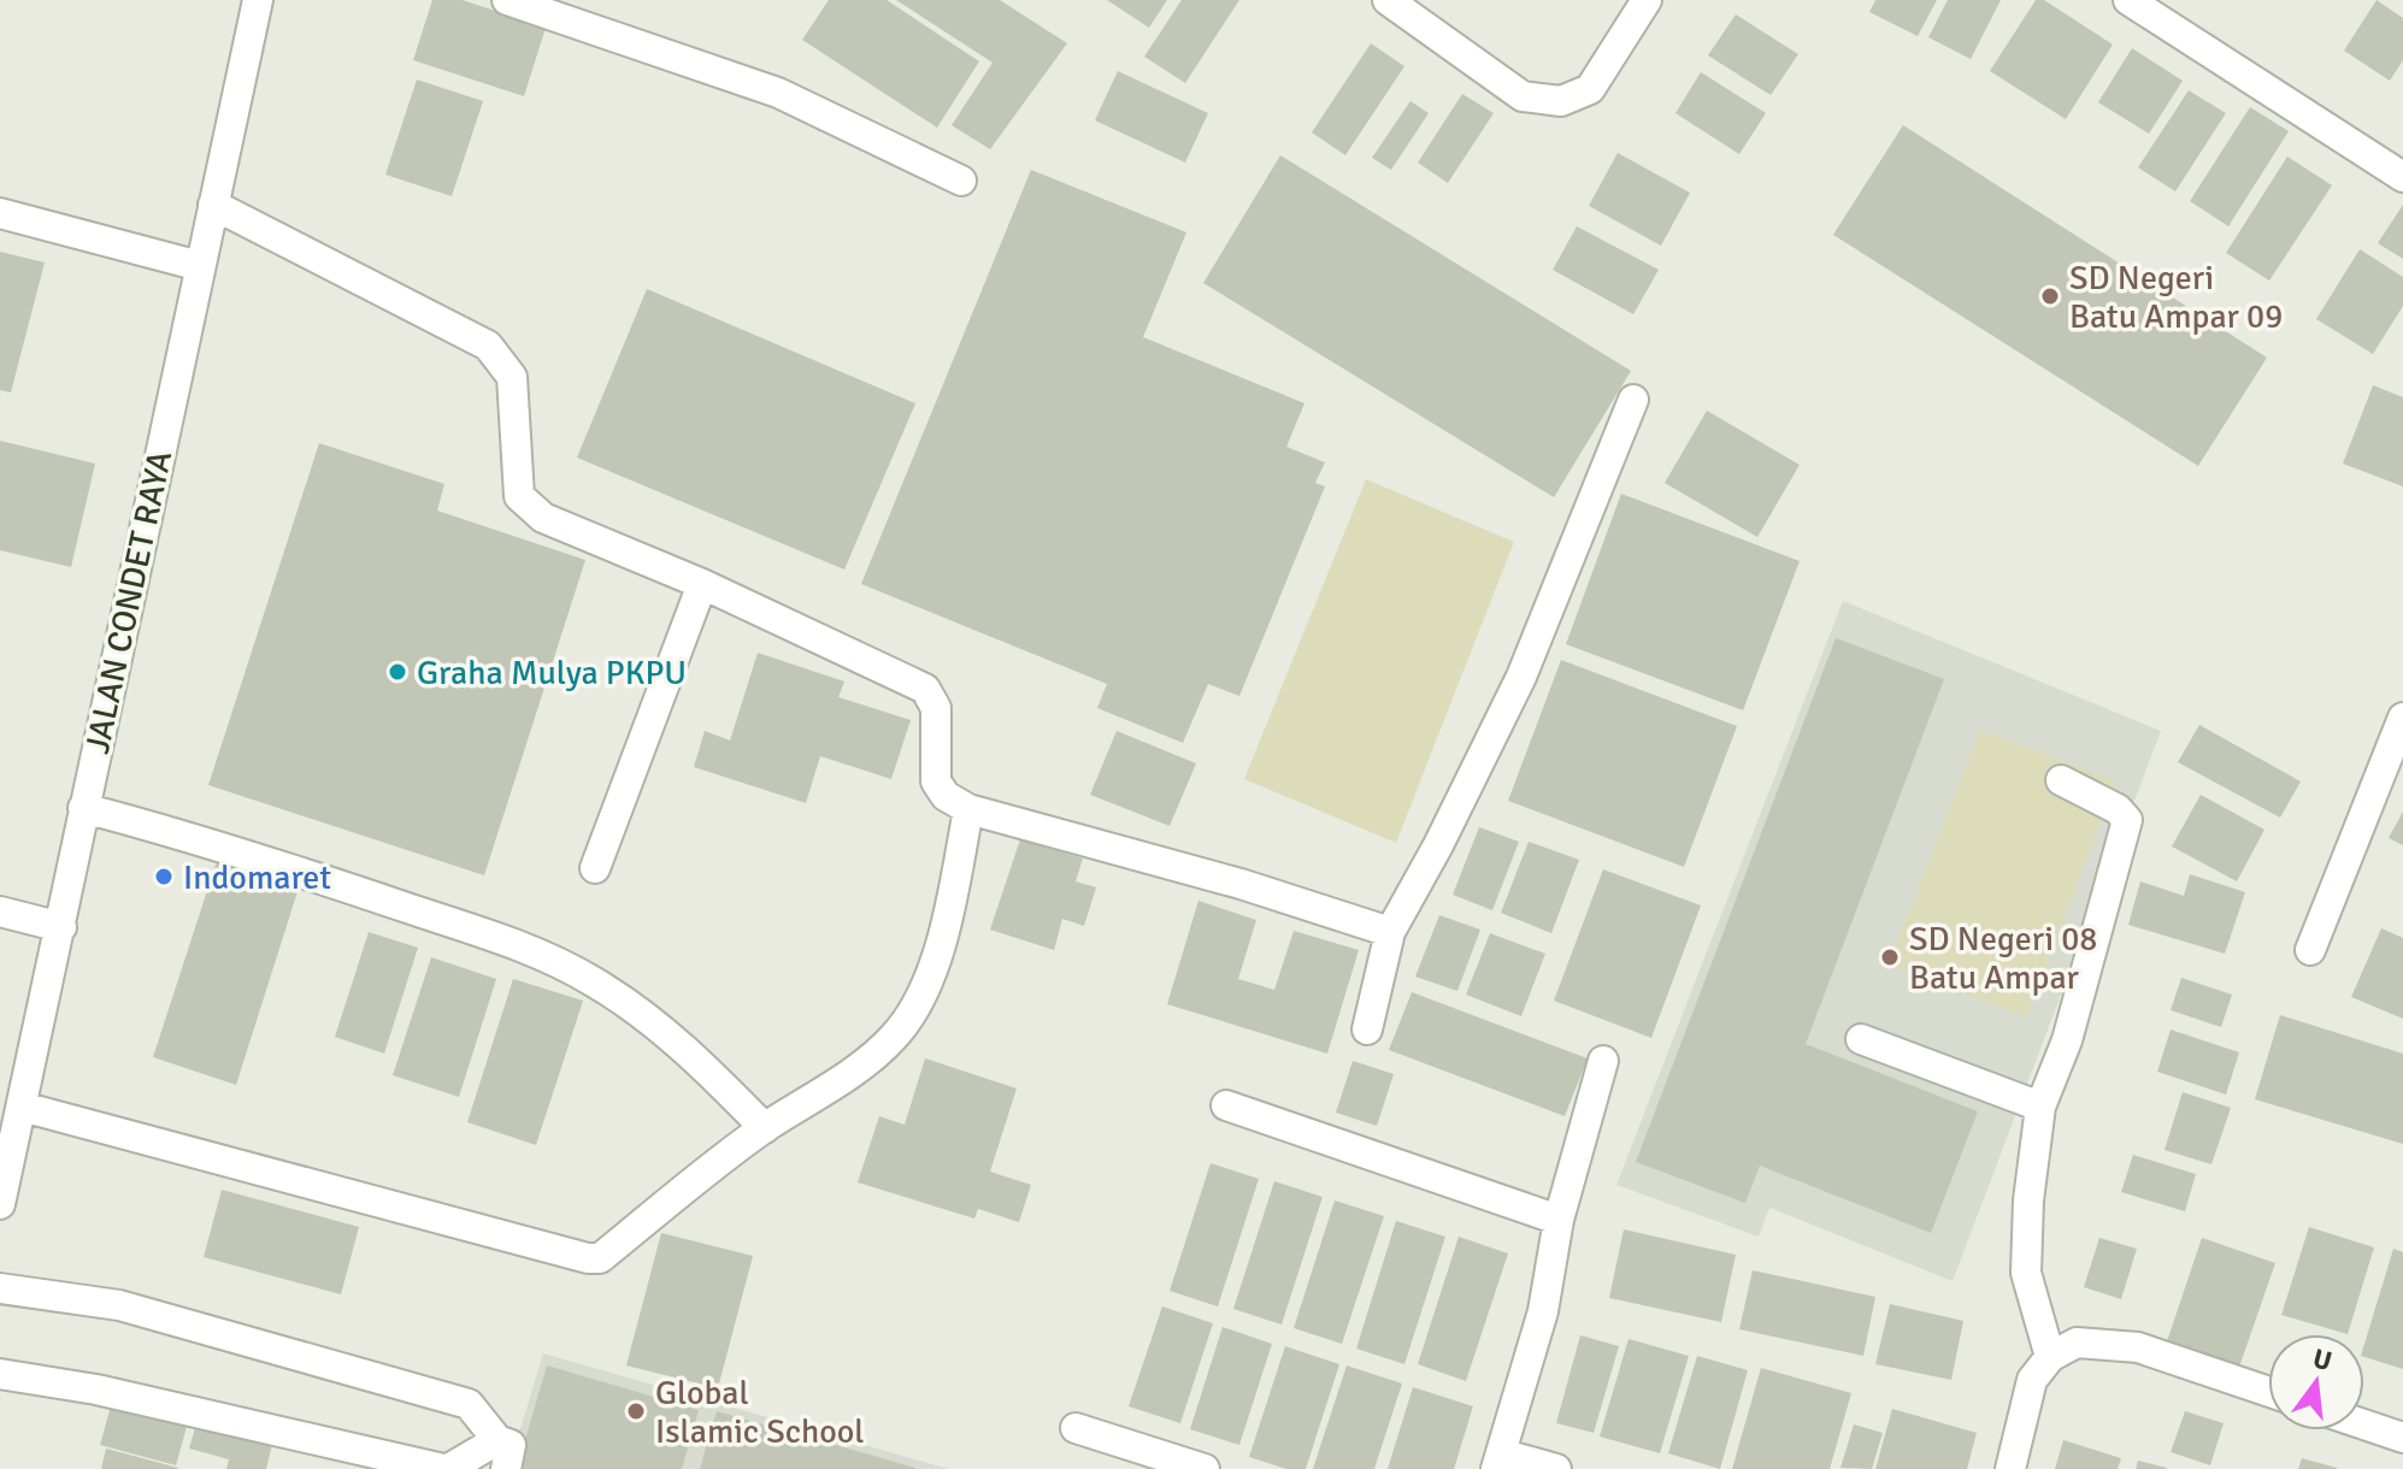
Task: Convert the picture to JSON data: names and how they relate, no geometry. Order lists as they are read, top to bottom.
{
  "streets": {
    "street": ["JALAN CONDET RAYA"]
  },
  "places": [
    "SD Negeri Batu Ampar 09",
    "Graha Mulya PKPU",
    "Indomaret",
    "SD Negeri 08 Batu Ampar",
    "Global Islamic School"
  ],
  "north": "top"
}
